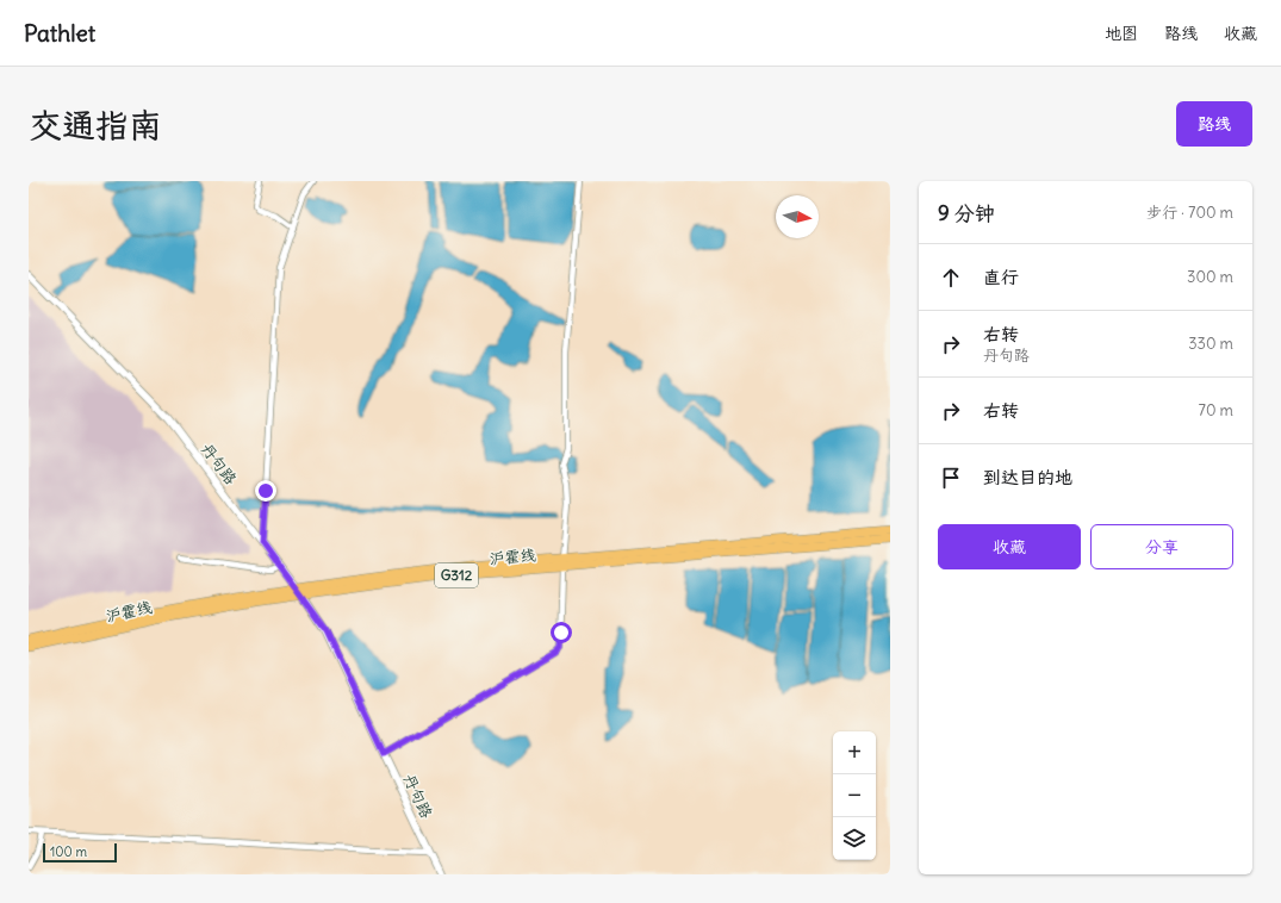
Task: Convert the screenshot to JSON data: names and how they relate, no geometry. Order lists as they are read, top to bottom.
{
  "streets": {
    "highway": ["沪霍线", "G312"],
    "street": ["丹句路"]
  },
  "crossings": [
    ["丹句路", "沪霍线"]
  ],
  "scale_bar": "100 m",
  "north": "right",
  "page": {
    "header": "Pathlet",
    "nav": ["地图", "路线", "收藏"],
    "buttons": [
      "路线",
      ["收藏", "分享"]
    ],
    "title": "交通指南",
    "heading": ["9 分钟", "步行 · 700 m"],
    "list": [
      ["直行", "300 m"],
      ["右转", "丹句路", "330 m"],
      ["右转", "70 m"],
      "到达目的地"
    ],
    "map_buttons": ["+", "−"],
    "scale": "100 m"
  }
}
